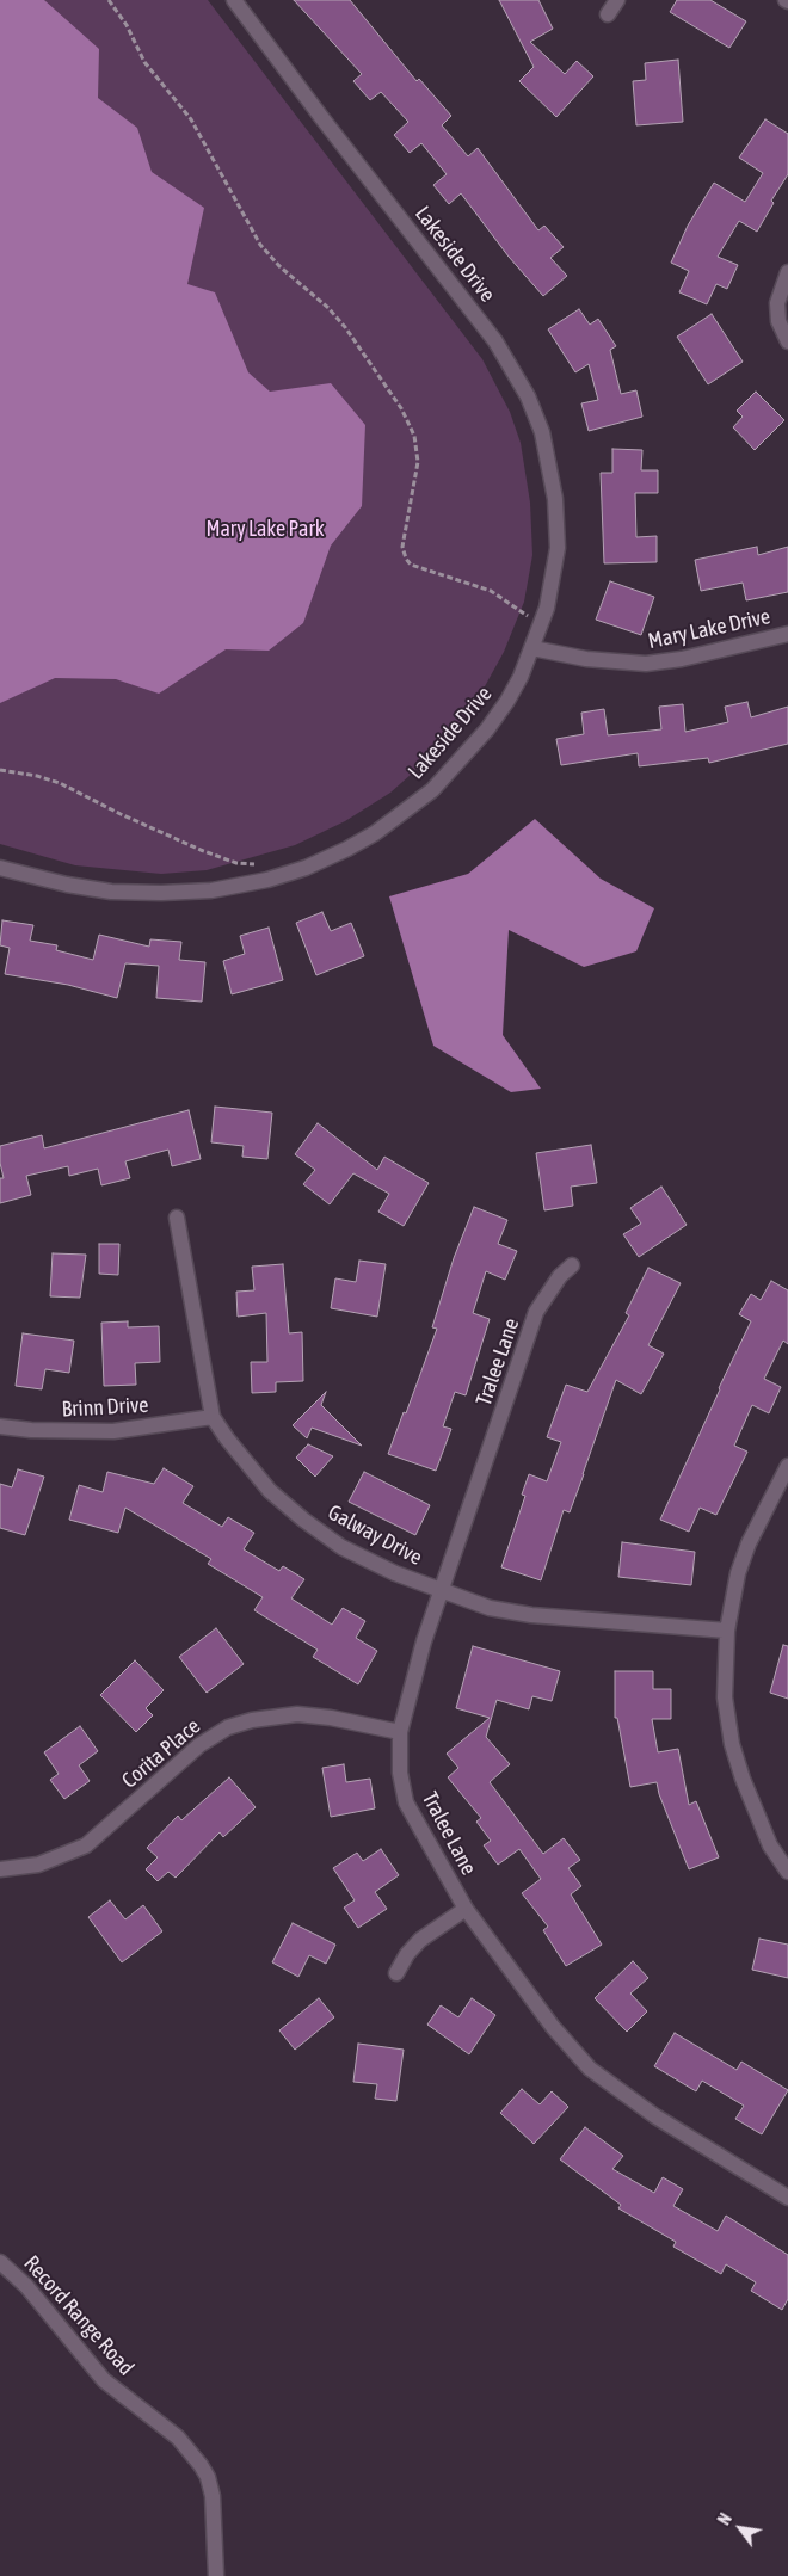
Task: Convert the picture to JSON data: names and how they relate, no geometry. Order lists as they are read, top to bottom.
{
  "streets": {
    "street": [
      "Lakeside Drive",
      "Mary Lake Drive",
      "Tralee Lane",
      "Brinn Drive",
      "Galway Drive",
      "Corita Place",
      "Record Range Road"
    ]
  },
  "crossings": [
    ["Lakeside Drive", "Mary Lake Drive"],
    ["Tralee Lane", "Galway Drive"],
    ["Tralee Lane", "Corita Place"],
    ["Brinn Drive", "Galway Drive"]
  ],
  "parks": ["Mary Lake Park"],
  "north": "top left"
}
